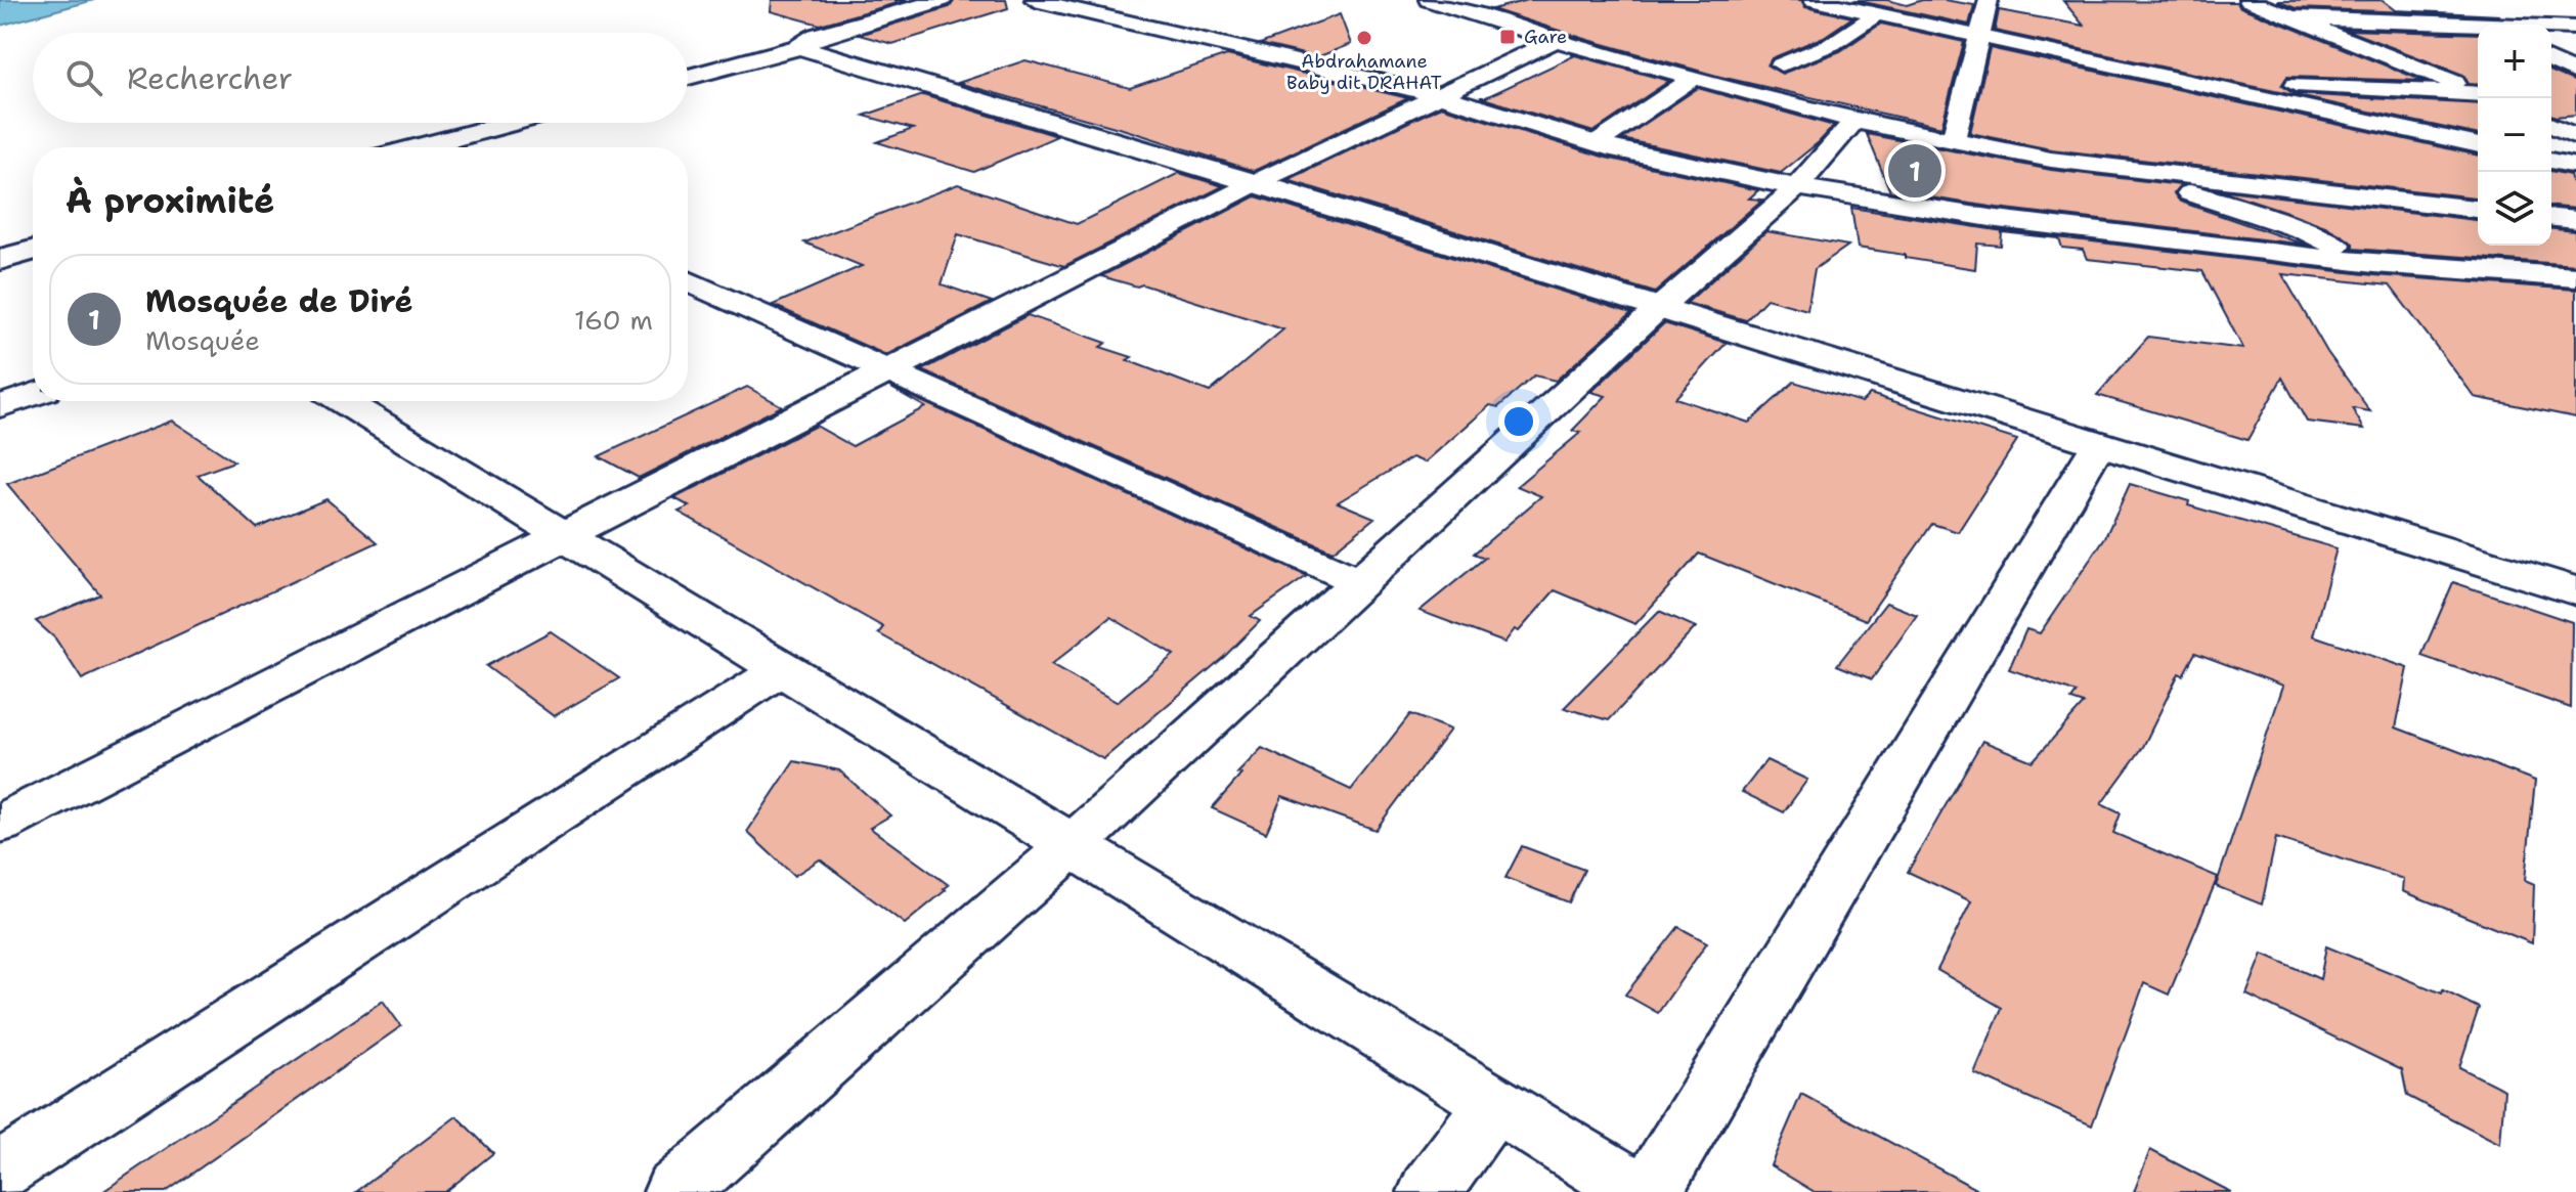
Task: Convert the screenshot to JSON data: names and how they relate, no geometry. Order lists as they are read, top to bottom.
{
  "places": {
    "transit": ["Gare"],
    "other": ["Abdrahamane Baby dit DRAHAT"]
  },
  "page": {
    "map_buttons": ["+", "−"],
    "search": "Rechercher",
    "pins": "1",
    "heading": "À proximité",
    "list": [
      {
        "mark": "1",
        "name": "Mosquée de Diré",
        "note": "Mosquée",
        "value": "160 m"
      }
    ]
  }
}
